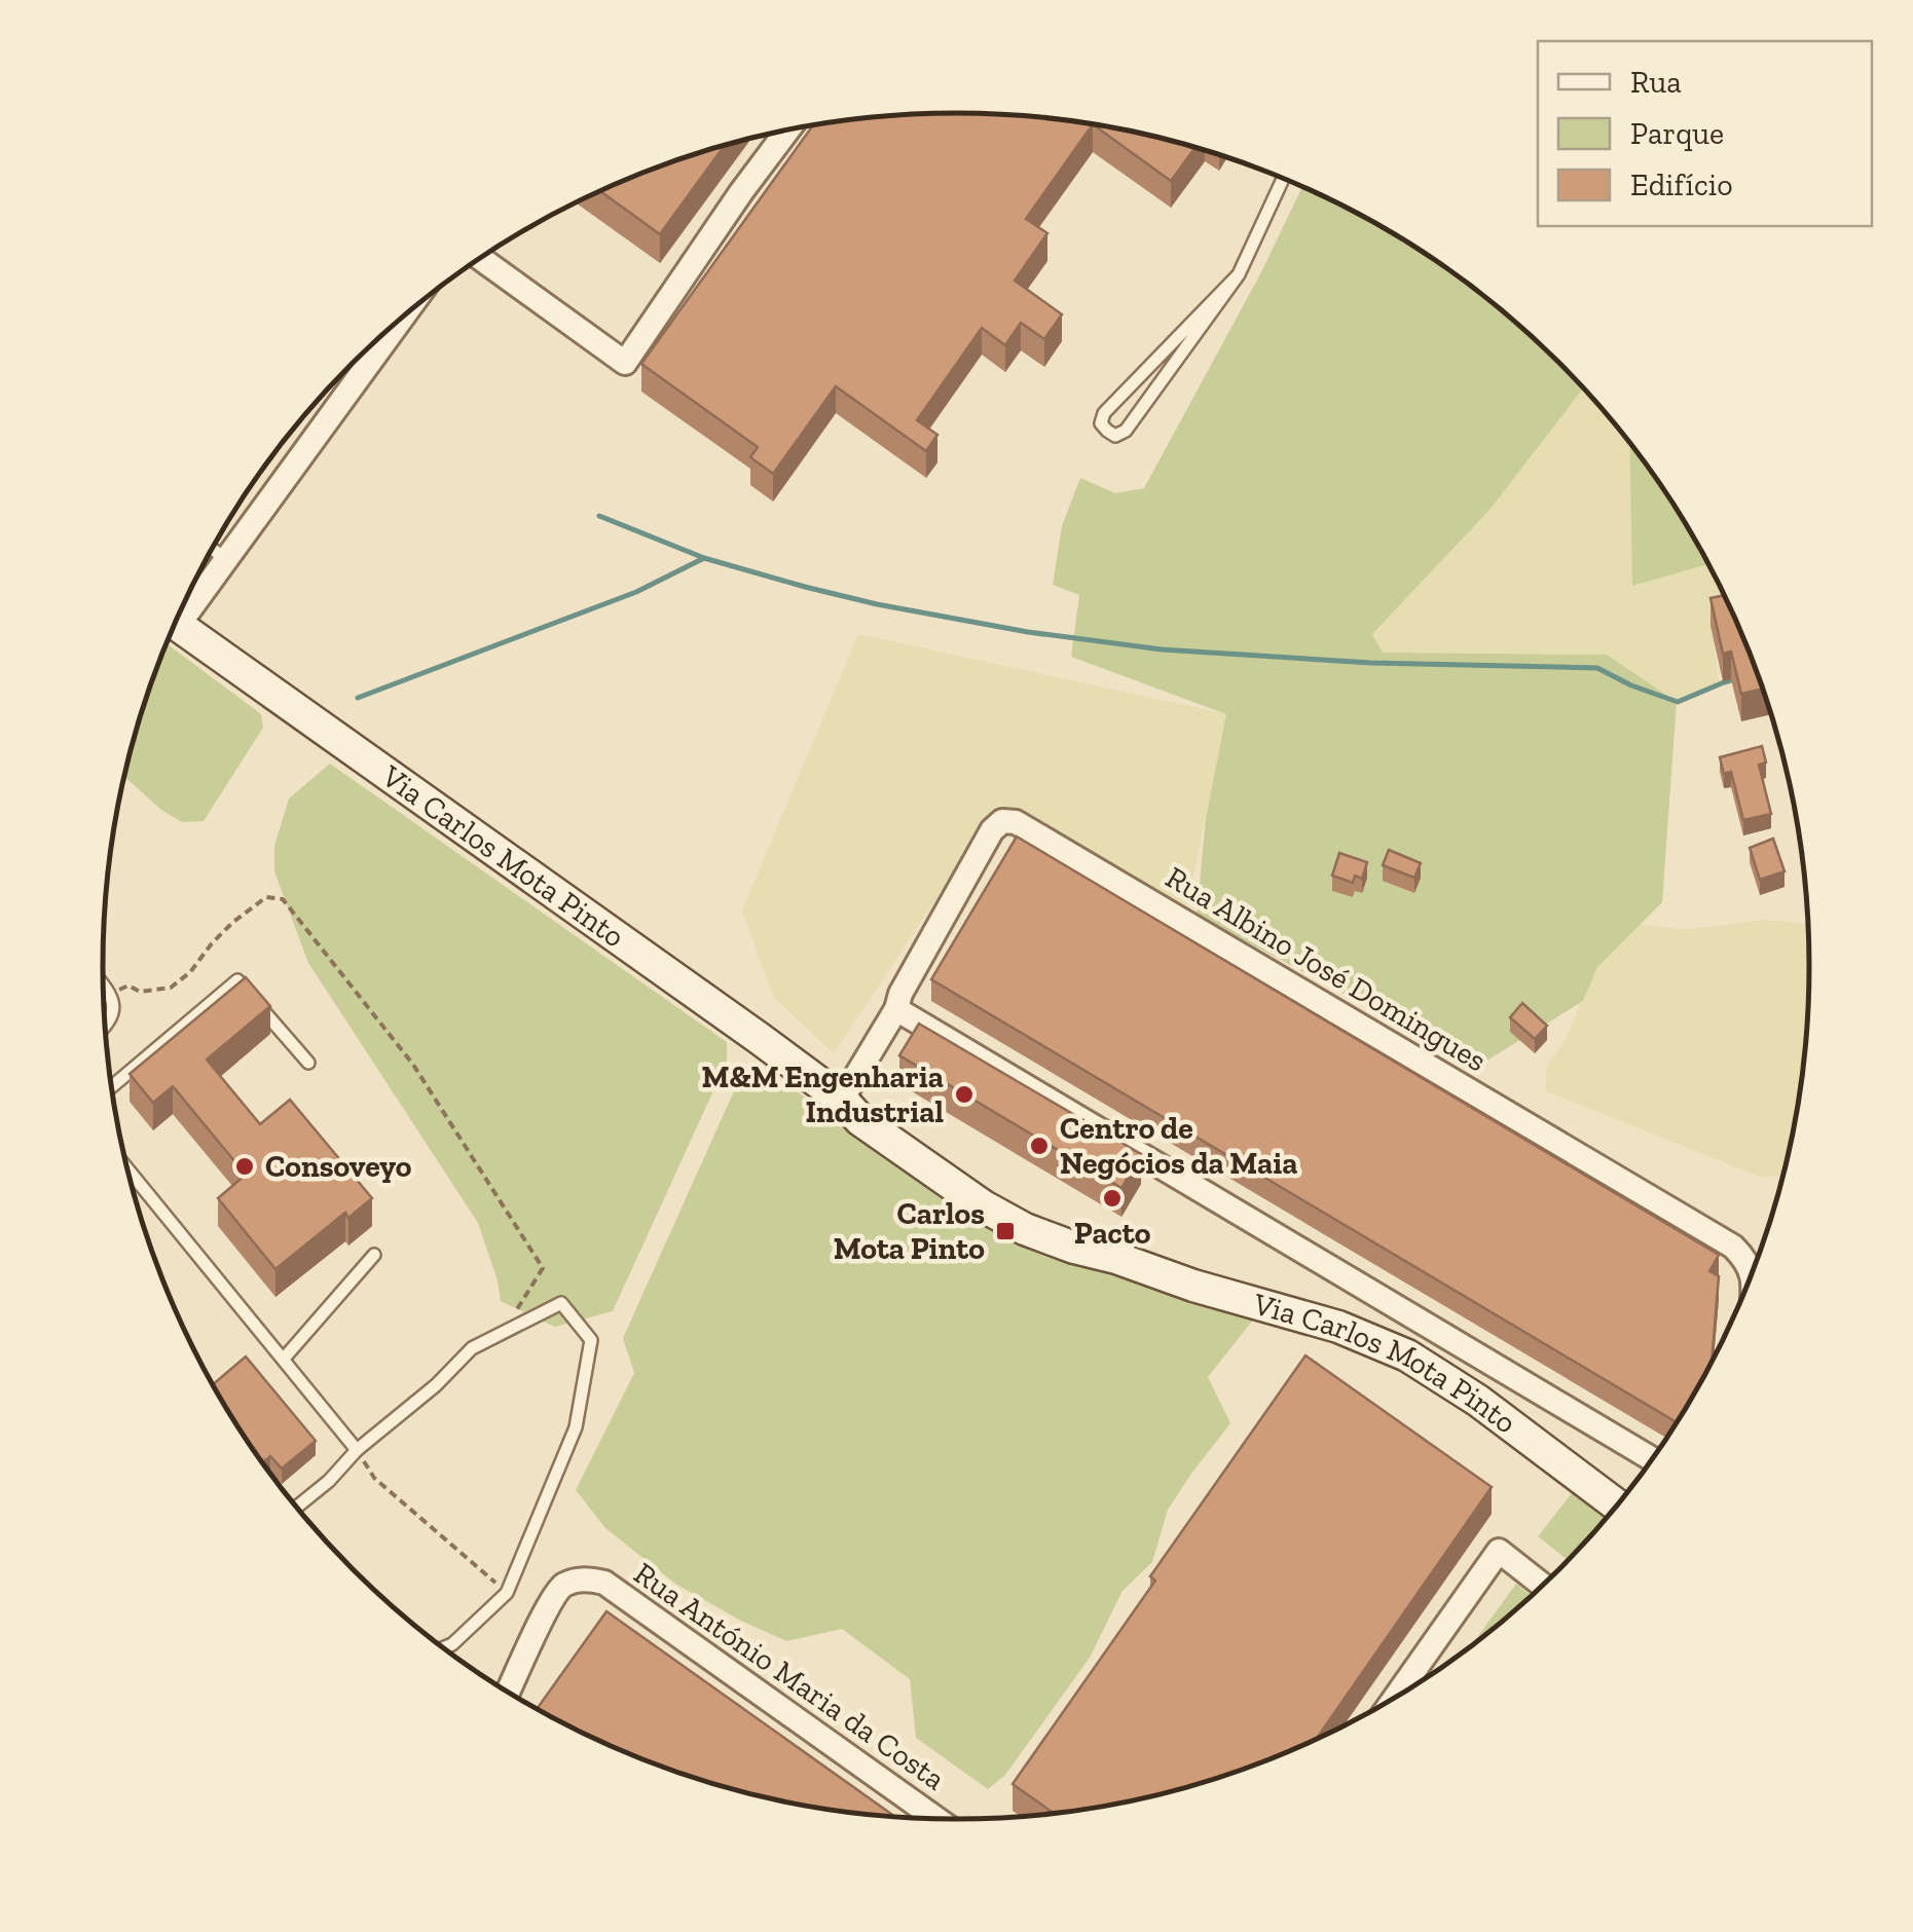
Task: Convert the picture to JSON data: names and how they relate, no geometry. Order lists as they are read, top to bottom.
{
  "streets": {
    "main road": ["Via Carlos Mota Pinto"],
    "street": ["Rua Albino José Domingues", "Rua António Maria da Costa"]
  },
  "crossings": [
    ["Via Carlos Mota Pinto", "Rua Albino José Domingues"]
  ],
  "places": {
    "other": [
      "M&M Engenharia Industrial",
      "Centro de Negócios da Maia",
      "Consoveyo",
      "Pacto"
    ],
    "transit": ["Carlos Mota Pinto"]
  },
  "legend": ["Rua", "Parque", "Edifício"]
}
